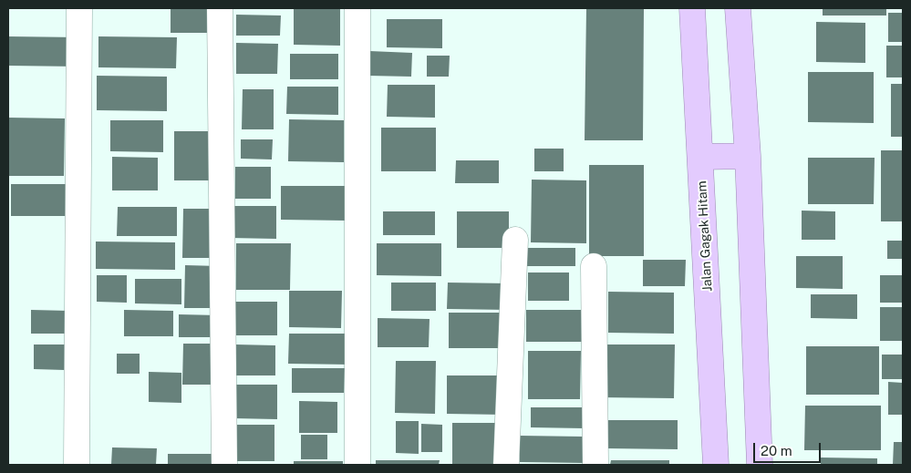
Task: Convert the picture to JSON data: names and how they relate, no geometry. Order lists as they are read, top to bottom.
{
  "streets": {
    "highway": ["Jalan Gagak Hitam"]
  },
  "scale_bar": "20 m"
}
